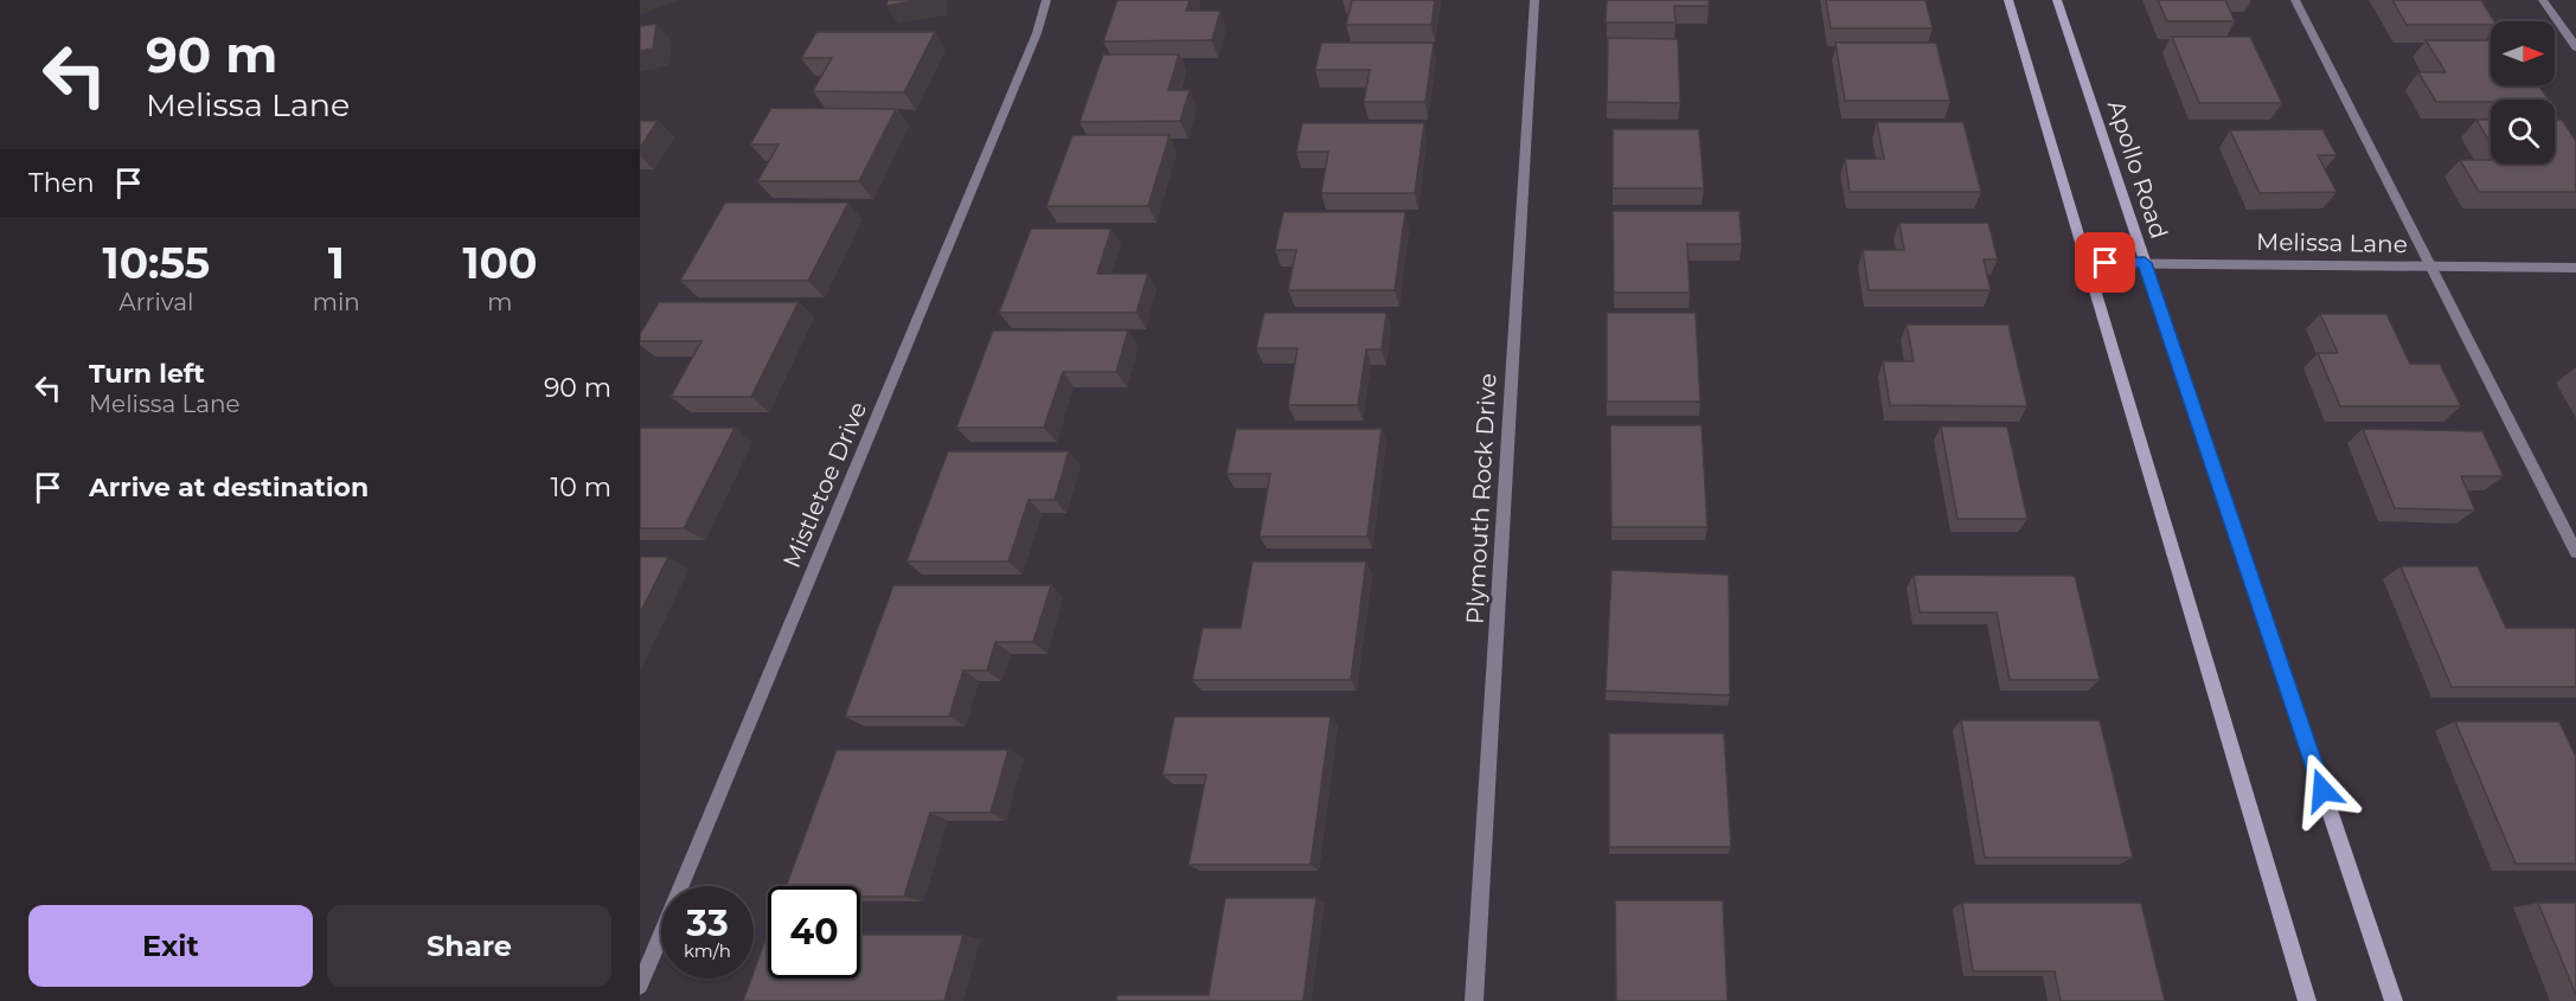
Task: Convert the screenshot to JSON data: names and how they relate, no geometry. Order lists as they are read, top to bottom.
{
  "streets": {
    "street": [
      "Apollo Road",
      "Melissa Lane",
      "Mistletoe Drive",
      "Plymouth Rock Drive"
    ]
  },
  "crossings": [
    ["Apollo Road", "Melissa Lane"]
  ],
  "north": "right",
  "page": {
    "turn": ["90 m", "Melissa Lane"],
    "then": "Then",
    "eta": [
      "10:55",
      "Arrival",
      "1",
      "min",
      "100",
      "m"
    ],
    "list": [
      {
        "name": "Turn left",
        "note": "Melissa Lane",
        "value": "90 m"
      },
      {
        "name": "Arrive at destination",
        "value": "10 m"
      }
    ],
    "speed": "33 km/h",
    "limit": "40",
    "buttons": ["Exit", "Share"]
  }
}
